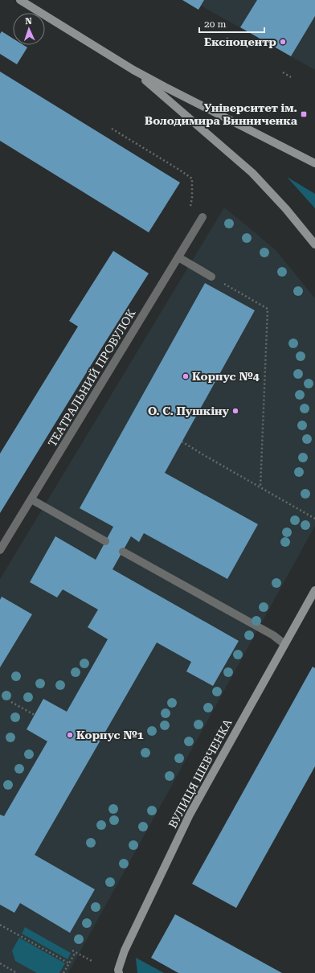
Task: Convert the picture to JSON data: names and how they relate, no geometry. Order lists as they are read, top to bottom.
{
  "streets": {
    "main road": ["ВУЛИЦЯ ШЕВЧЕНКА"],
    "street": ["ТЕАТРАЛЬНИЙ ПРОВУЛОК"]
  },
  "places": {
    "other": [
      "Експоцентр",
      "Корпус №4",
      "О. С. Пушкіну",
      "Корпус №1"
    ],
    "transit": ["Університет ім. Володимира Винниченка"]
  },
  "scale_bar": "20 m",
  "north": "top"
}
